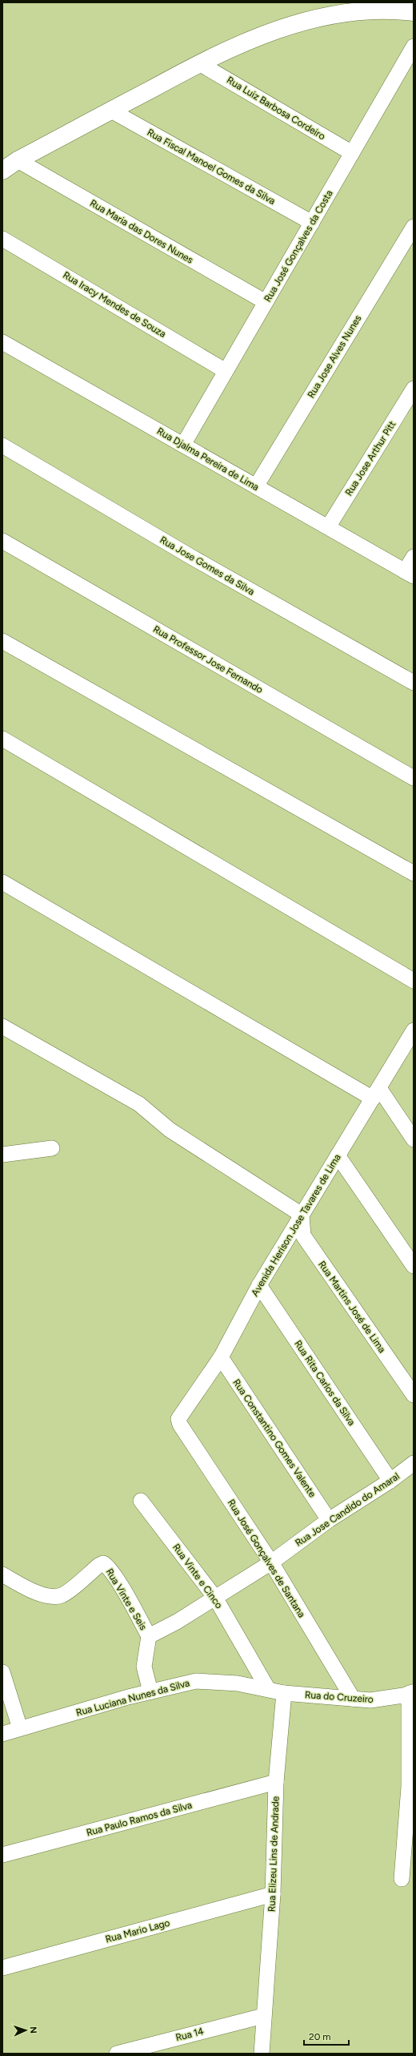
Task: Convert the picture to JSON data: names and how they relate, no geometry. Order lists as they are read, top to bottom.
{
  "streets": {
    "street": [
      "Rua Luiz Barbosa Cordeiro",
      "Rua Fiscal Manoel Gomes da Silva",
      "Rua Maria das Dores Nunes",
      "Rua José Gonçalves da Costa",
      "Rua Iracy Mendes de Souza",
      "Rua Jose Alves Nunes",
      "Rua Jose Arthur Pitt",
      "Rua Djalma Pereira de Lima",
      "Rua Jose Gomes da Silva",
      "Rua Professor Jose Fernando",
      "Avenida Herison Jose Tavares de Lima",
      "Rua Martins José de Lima",
      "Rua Rita Carlos da Silva",
      "Rua Constantino Gomes Valente",
      "Rua Jose Candido do Amaral",
      "Rua José Gonçalves de Santana",
      "Rua Vinte e Cinco",
      "Rua Vinte e Seis",
      "Rua do Cruzeiro",
      "Rua Luciana Nunes da Silva",
      "Rua Paulo Ramos da Silva",
      "Rua Elizeu Lins de Andrade",
      "Rua Mario Lago",
      "Rua 14"
    ]
  },
  "crossings": [
    ["Rua Luiz Barbosa Cordeiro", "Rua José Gonçalves da Costa"],
    ["Rua Fiscal Manoel Gomes da Silva", "Rua José Gonçalves da Costa"],
    ["Rua Maria das Dores Nunes", "Rua José Gonçalves da Costa"],
    ["Rua José Gonçalves da Costa", "Rua Iracy Mendes de Souza"],
    ["Rua José Gonçalves da Costa", "Rua Djalma Pereira de Lima"],
    ["Rua Jose Alves Nunes", "Rua Djalma Pereira de Lima"],
    ["Rua Jose Arthur Pitt", "Rua Djalma Pereira de Lima"],
    ["Avenida Herison Jose Tavares de Lima", "Rua Martins José de Lima"],
    ["Avenida Herison Jose Tavares de Lima", "Rua Rita Carlos da Silva"],
    ["Avenida Herison Jose Tavares de Lima", "Rua Constantino Gomes Valente"],
    ["Avenida Herison Jose Tavares de Lima", "Rua José Gonçalves de Santana"],
    ["Rua Rita Carlos da Silva", "Rua Jose Candido do Amaral"],
    ["Rua Constantino Gomes Valente", "Rua Jose Candido do Amaral"],
    ["Rua Jose Candido do Amaral", "Rua José Gonçalves de Santana"],
    ["Rua Jose Candido do Amaral", "Rua Vinte e Cinco"],
    ["Rua Jose Candido do Amaral", "Rua Vinte e Seis"],
    ["Rua José Gonçalves de Santana", "Rua do Cruzeiro"],
    ["Rua Vinte e Cinco", "Rua Luciana Nunes da Silva"],
    ["Rua do Cruzeiro", "Rua Luciana Nunes da Silva"],
    ["Rua do Cruzeiro", "Rua Elizeu Lins de Andrade"],
    ["Rua Luciana Nunes da Silva", "Rua Elizeu Lins de Andrade"],
    ["Rua Paulo Ramos da Silva", "Rua Elizeu Lins de Andrade"],
    ["Rua Elizeu Lins de Andrade", "Rua Mario Lago"],
    ["Rua Elizeu Lins de Andrade", "Rua 14"]
  ],
  "scale_bar": "20 m",
  "north": "right"
}
